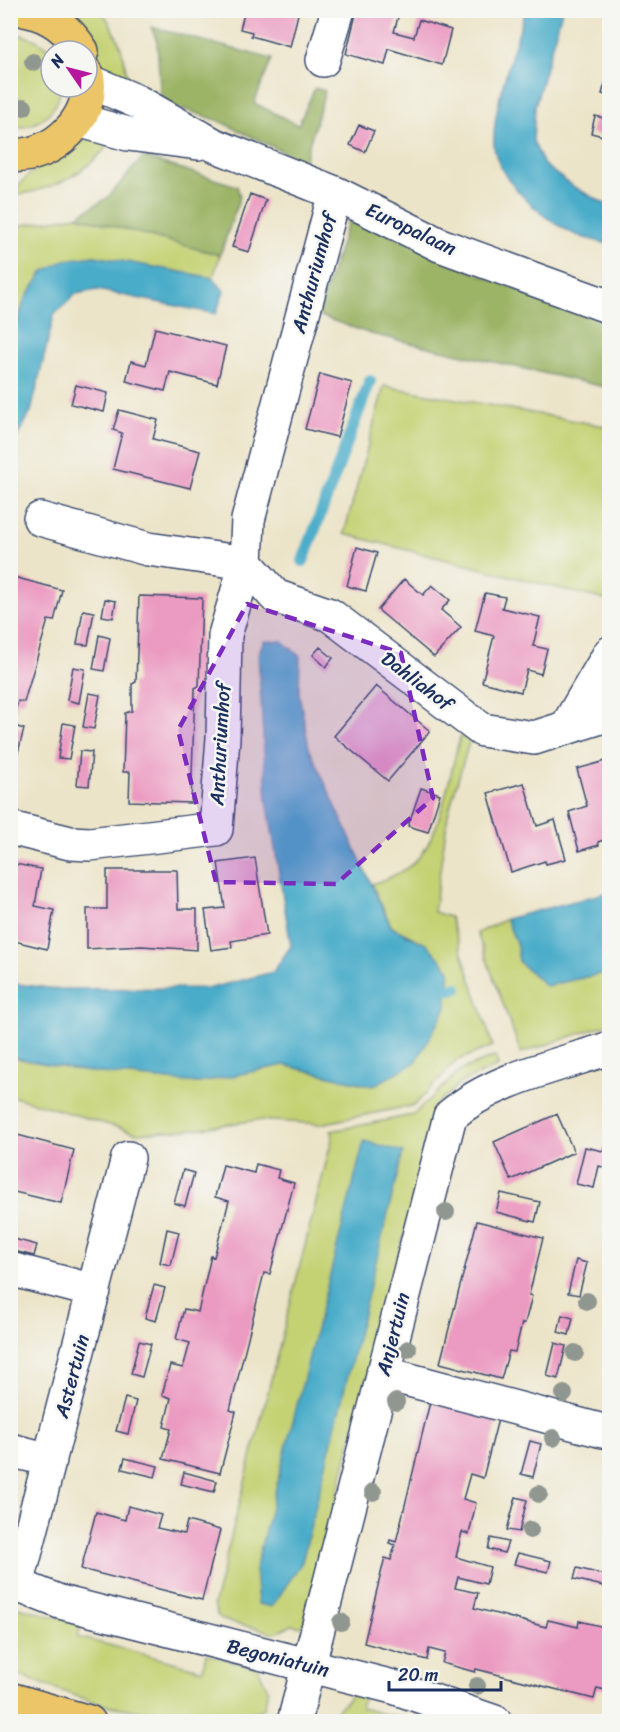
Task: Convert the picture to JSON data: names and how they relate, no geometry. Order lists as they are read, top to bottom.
{
  "streets": {
    "street": [
      "Europalaan",
      "Anthuriumhof",
      "Dahliahof",
      "Anjertuin",
      "Astertuin",
      "Begoniatuin"
    ]
  },
  "crossings": [
    ["Europalaan", "Anthuriumhof"],
    ["Anthuriumhof", "Dahliahof"],
    ["Anjertuin", "Begoniatuin"],
    ["Astertuin", "Begoniatuin"]
  ],
  "scale_bar": "20 m",
  "north": "top left"
}
